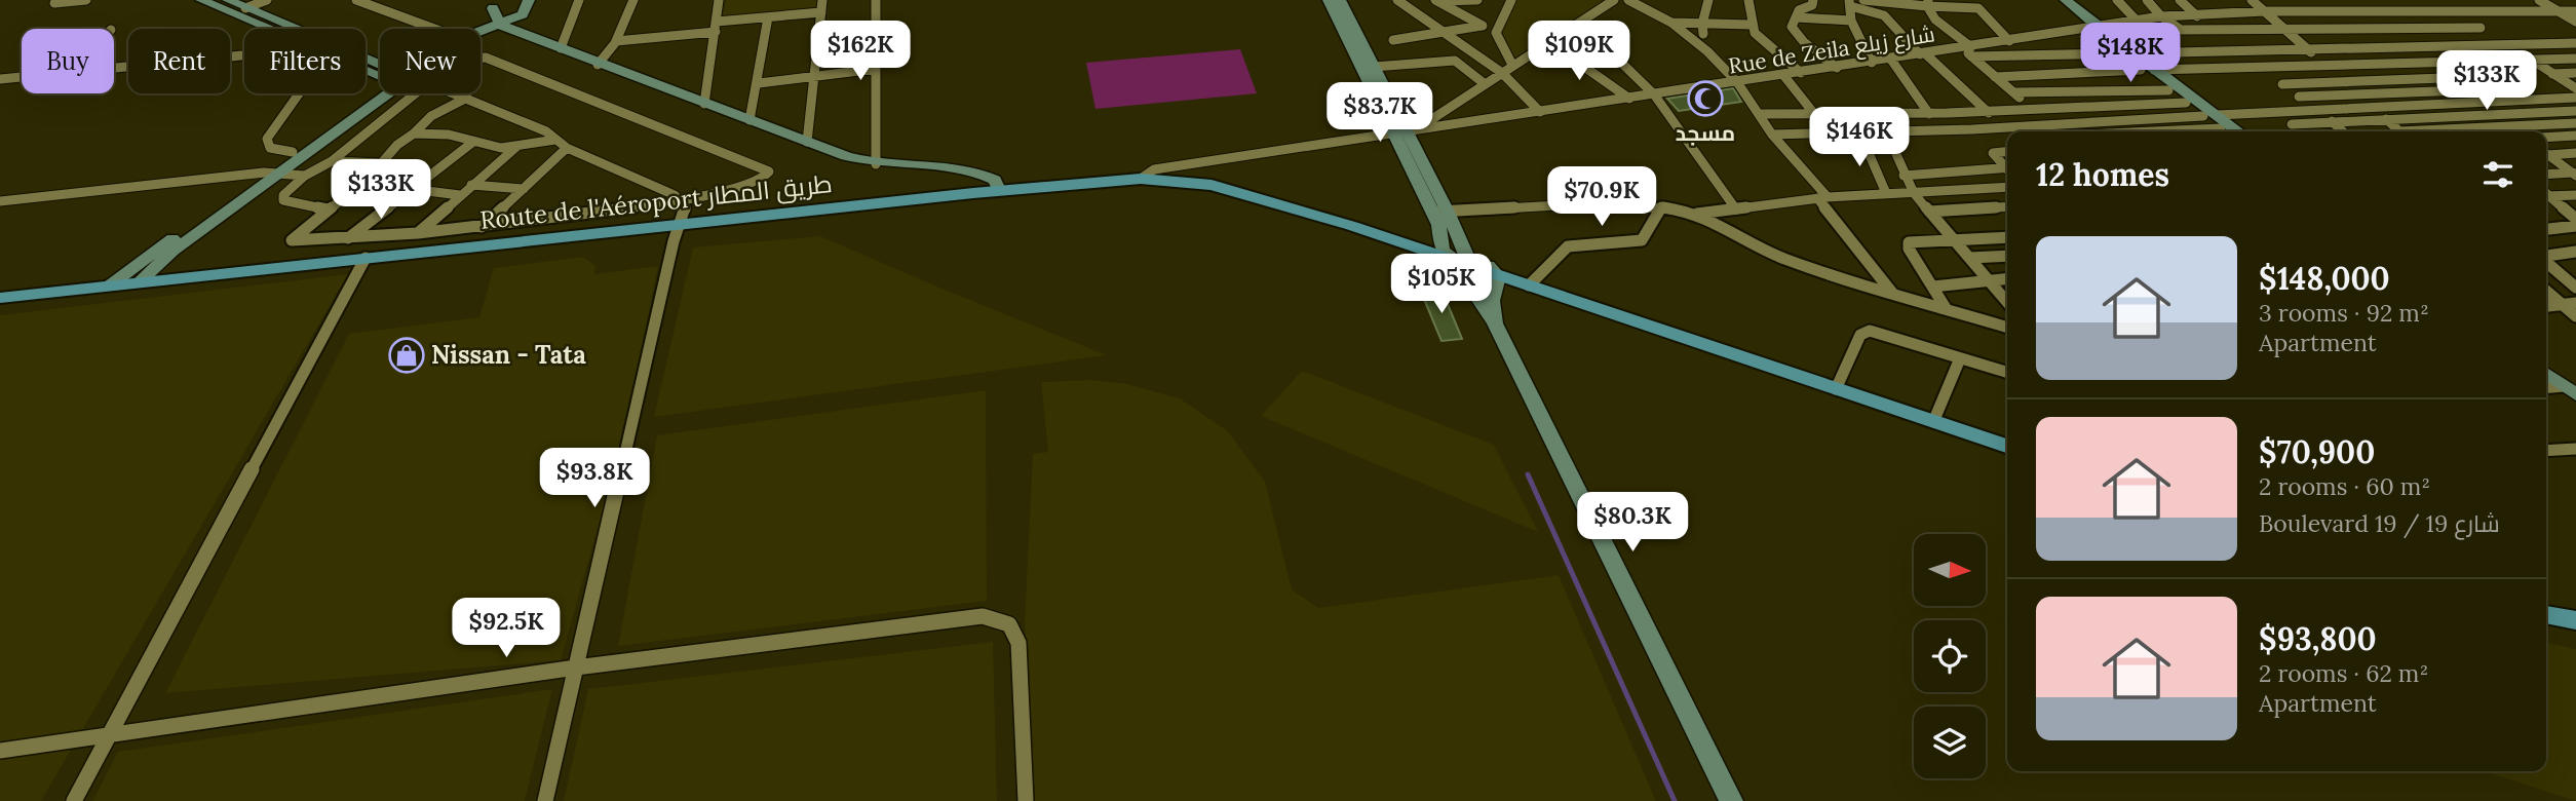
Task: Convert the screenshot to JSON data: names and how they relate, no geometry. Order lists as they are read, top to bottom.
{
  "streets": {
    "main road": ["Route de l'Aéroport طريق المطار"],
    "street": ["Rue de Zeila شارع زيلع"]
  },
  "crossings": [
    ["Rue de Zeila شارع زيلع", "Route de l'Aéroport طريق المطار"]
  ],
  "places": {
    "mosque": ["مسجد"],
    "shop": ["Nissan - Tata"]
  },
  "north": "right",
  "page": {
    "price": [
      "$162K",
      "$109K",
      "$148K",
      "$133K",
      "$83.7K",
      "$146K",
      "$133K",
      "$70.9K",
      "$105K",
      "$93.8K",
      "$80.3K",
      "$92.5K"
    ],
    "chip": [
      "Buy",
      "Rent",
      "Filters",
      "New"
    ],
    "heading": "12 homes",
    "list": [
      {
        "name": "$148,000",
        "note": "3 rooms · 92 m² · Apartment"
      },
      {
        "name": "$70,900",
        "note": "2 rooms · 60 m² · Boulevard 19 / شارع 19"
      },
      {
        "name": "$93,800",
        "note": "2 rooms · 62 m² · Apartment"
      }
    ]
  }
}
